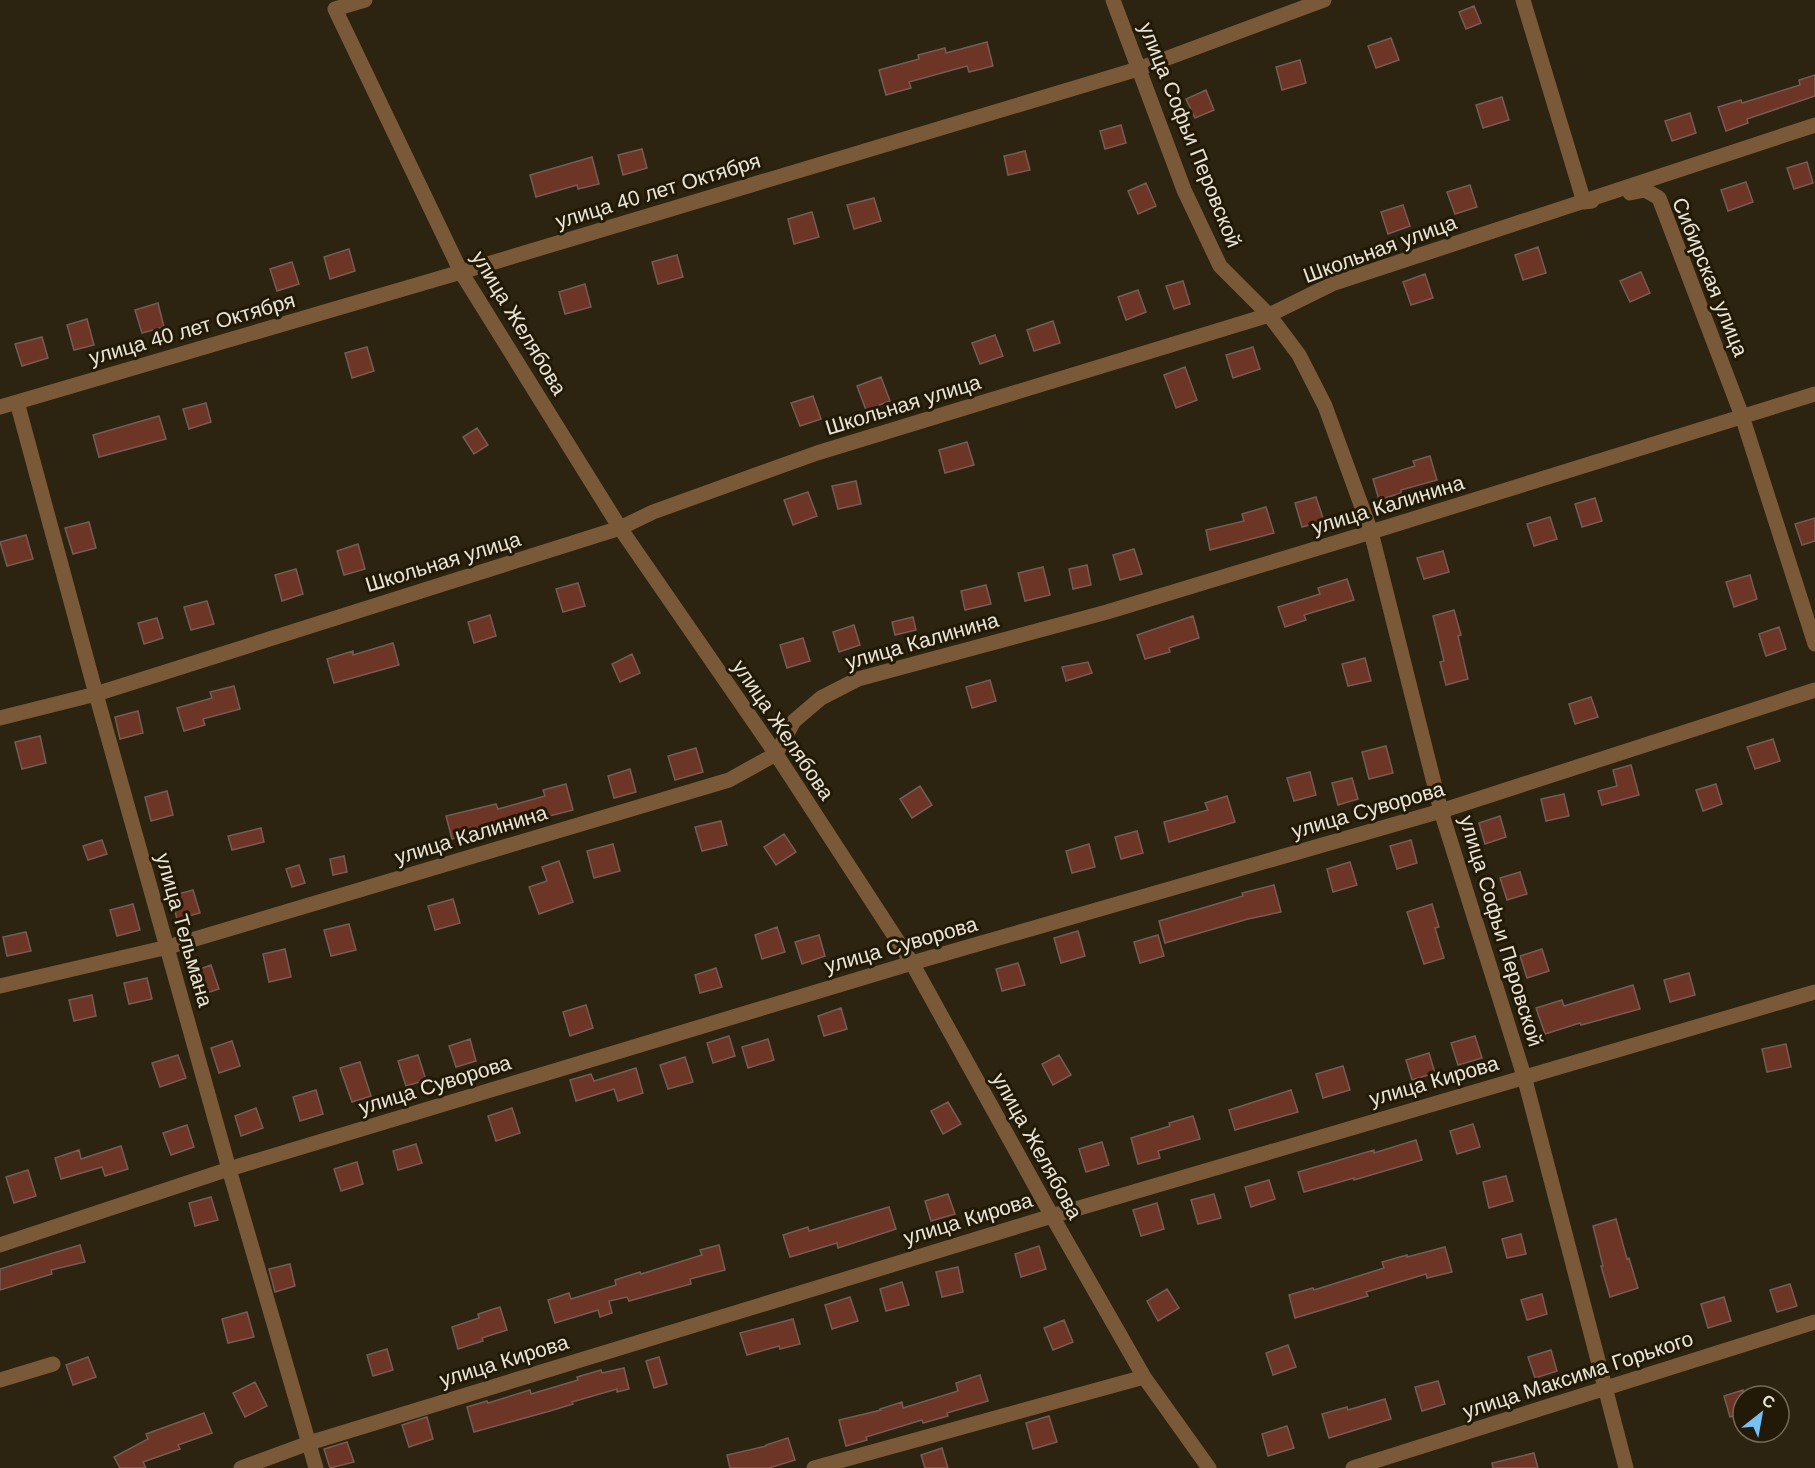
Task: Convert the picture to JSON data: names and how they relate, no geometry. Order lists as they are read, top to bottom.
{
  "streets": {
    "street": [
      "улица Софьи Перовской",
      "улица 40 лет Октября",
      "Школьная улица",
      "Сибирская улица",
      "улица Желябова",
      "улица Калинина",
      "улица Суворова",
      "улица Тельмана",
      "улица Кирова",
      "улица Максима Горького"
    ]
  },
  "crossings": [
    ["улица Софьи Перовской", "улица 40 лет Октября"],
    ["улица Софьи Перовской", "Школьная улица"],
    ["улица Софьи Перовской", "улица Калинина"],
    ["улица Софьи Перовской", "улица Суворова"],
    ["улица Софьи Перовской", "улица Кирова"],
    ["улица Софьи Перовской", "улица Максима Горького"],
    ["улица 40 лет Октября", "улица Желябова"],
    ["улица 40 лет Октября", "улица Тельмана"],
    ["Школьная улица", "Сибирская улица"],
    ["Школьная улица", "улица Желябова"],
    ["Школьная улица", "улица Тельмана"],
    ["Сибирская улица", "улица Калинина"],
    ["улица Желябова", "улица Калинина"],
    ["улица Желябова", "улица Суворова"],
    ["улица Желябова", "улица Кирова"],
    ["улица Калинина", "улица Тельмана"],
    ["улица Суворова", "улица Тельмана"],
    ["улица Тельмана", "улица Кирова"]
  ],
  "north": "top right"
}
